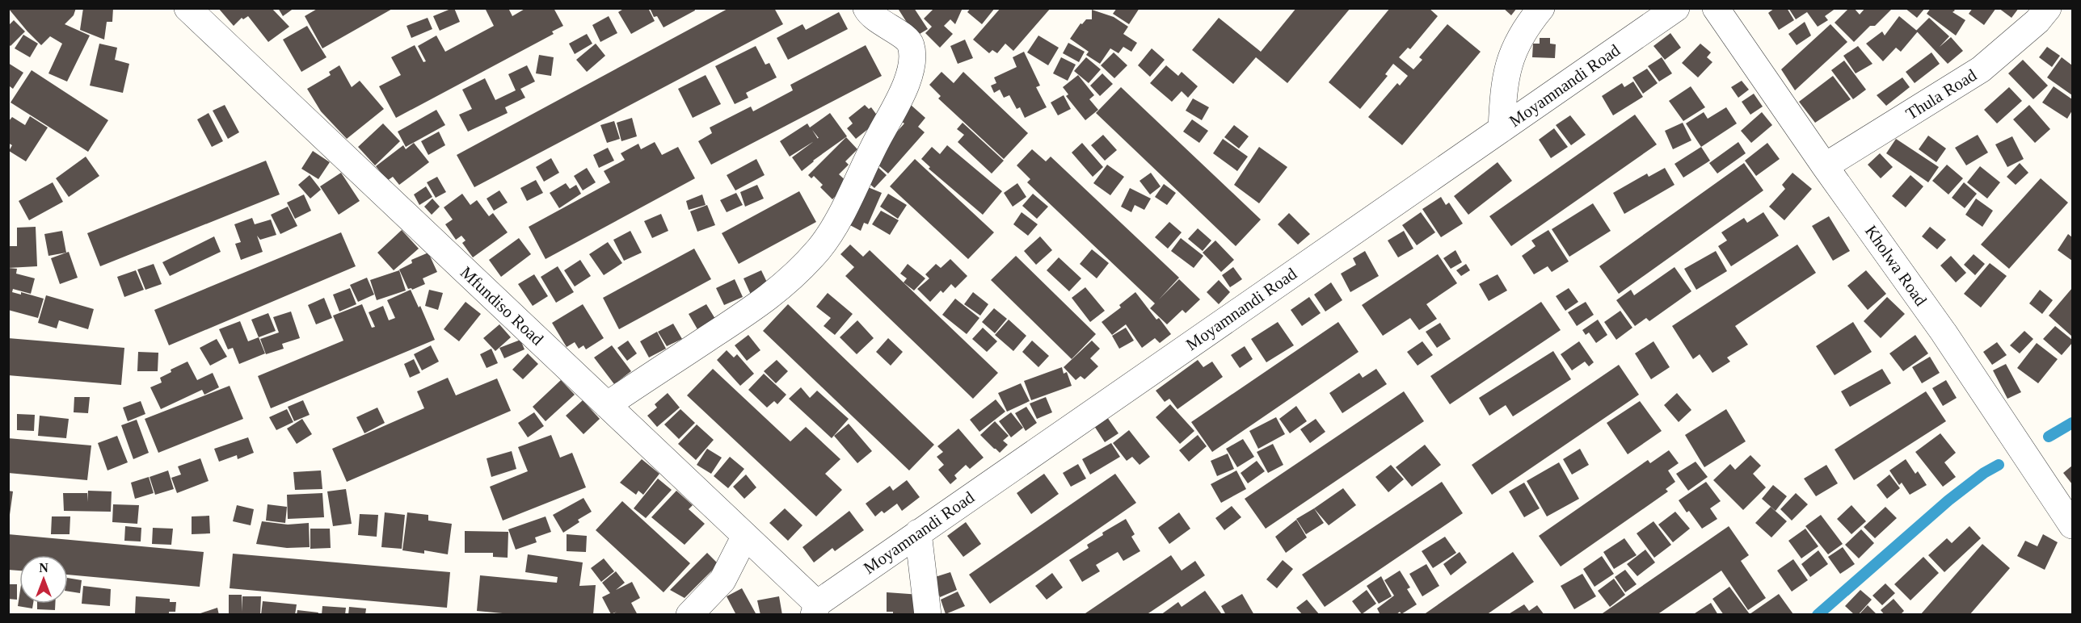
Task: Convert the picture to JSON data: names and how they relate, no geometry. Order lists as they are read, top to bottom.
{
  "streets": {
    "street": [
      "Moyamnandi Road",
      "Thula Road",
      "Kholwa Road",
      "Mfundiso Road"
    ]
  },
  "crossings": [
    ["Moyamnandi Road", "Mfundiso Road"],
    ["Thula Road", "Kholwa Road"]
  ],
  "north": "top"
}
